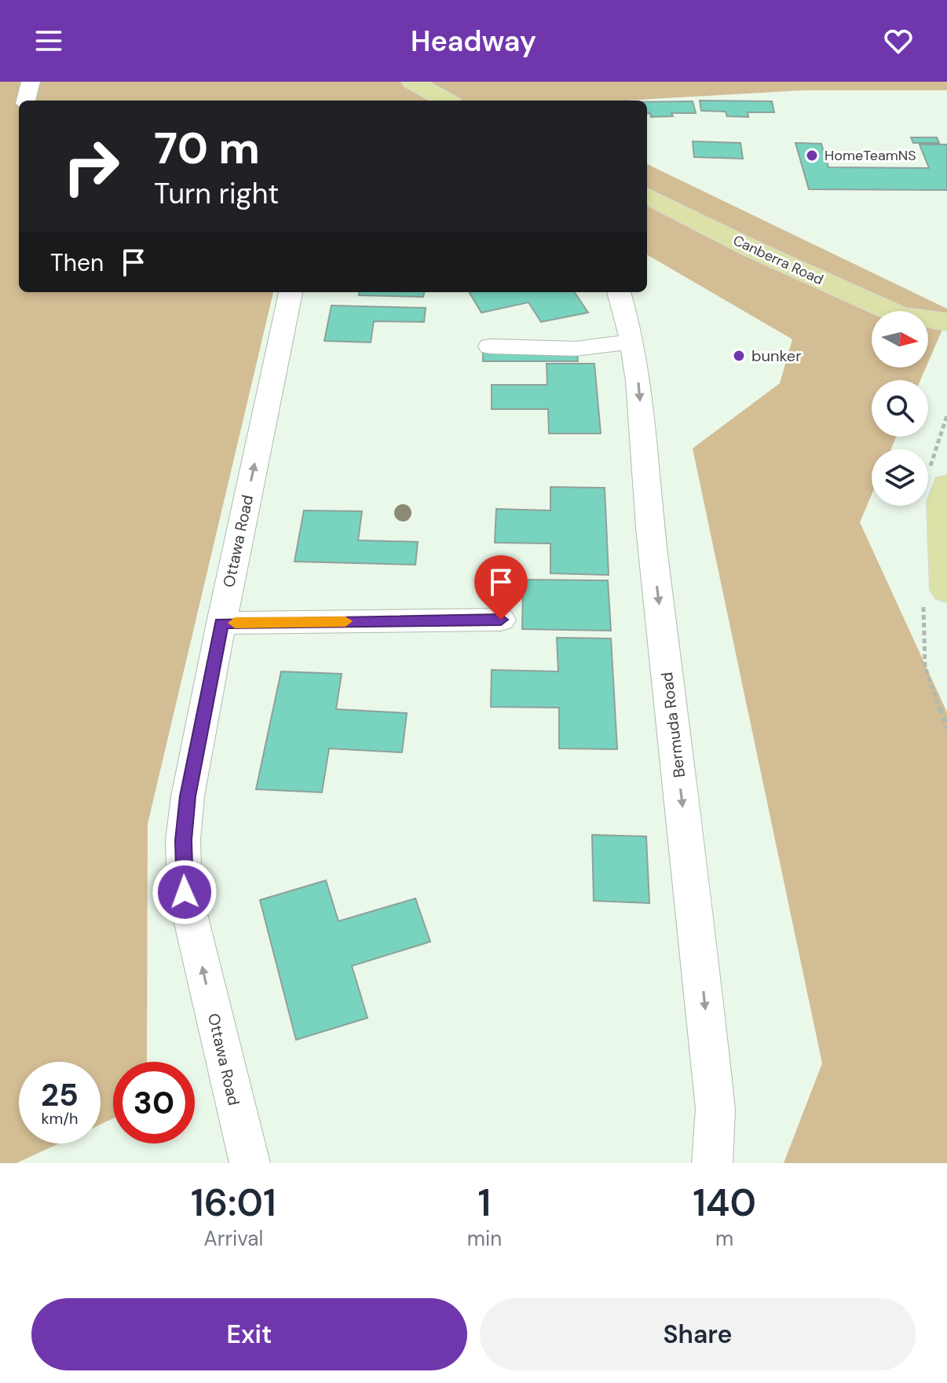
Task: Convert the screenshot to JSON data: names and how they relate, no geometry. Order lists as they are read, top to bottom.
{
  "streets": {
    "main road": ["Canberra Road"],
    "street": ["Ottawa Road", "Bermuda Road"]
  },
  "one_way": ["Ottawa Road", "Bermuda Road"],
  "places": ["HomeTeamNS", "bunker"],
  "north": "right",
  "page": {
    "header": "Headway",
    "turn": ["70 m", "Turn right"],
    "then": "Then",
    "speed": "25 km/h",
    "limit": "30",
    "eta": [
      "16:01",
      "Arrival",
      "1",
      "min",
      "140",
      "m"
    ],
    "buttons": ["Exit", "Share"]
  }
}
